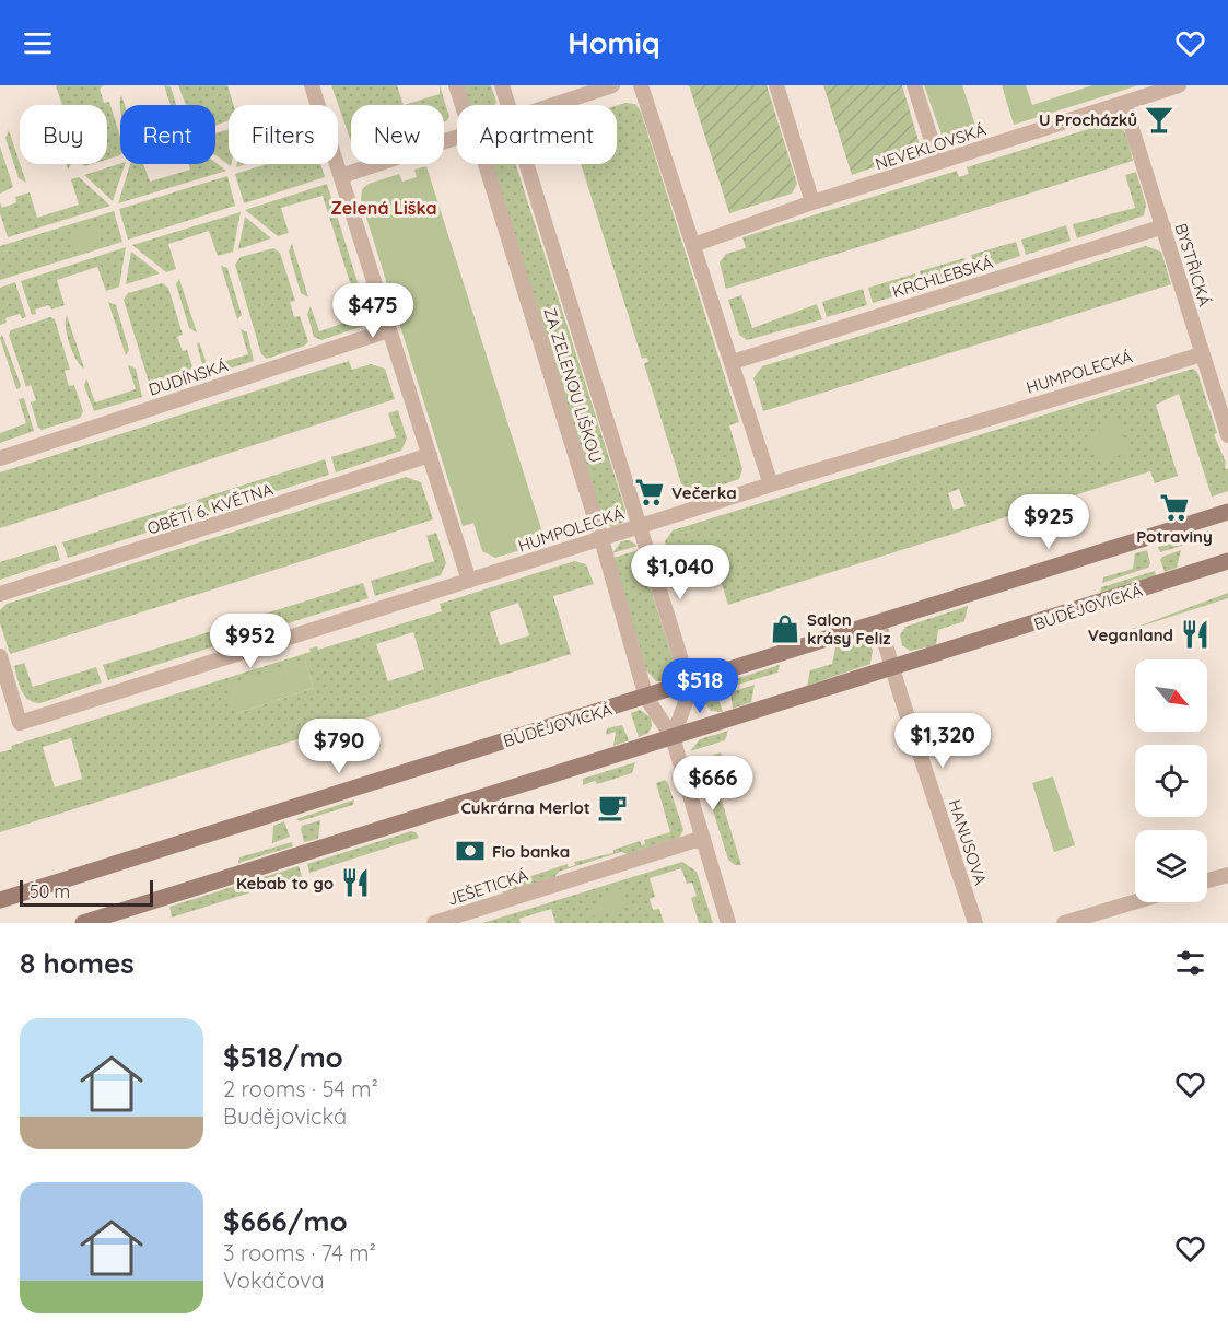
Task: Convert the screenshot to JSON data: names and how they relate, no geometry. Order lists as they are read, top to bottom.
{
  "streets": {
    "street": [
      "NEVEKLOVSKÁ",
      "BYSTŘICKÁ",
      "KRCHLEBSKÁ",
      "HUMPOLECKÁ",
      "DUDÍNSKÁ",
      "ZA ZELENOU LIŠKOU",
      "OBĚTÍ 6. KVĚTNA",
      "BUDĚJOVICKÁ",
      "HANUSOVA",
      "JEŠETICKÁ"
    ]
  },
  "crossings": [
    ["NEVEKLOVSKÁ", "BYSTŘICKÁ"],
    ["BYSTŘICKÁ", "KRCHLEBSKÁ"],
    ["BYSTŘICKÁ", "HUMPOLECKÁ"],
    ["HUMPOLECKÁ", "ZA ZELENOU LIŠKOU"],
    ["ZA ZELENOU LIŠKOU", "BUDĚJOVICKÁ"],
    ["ZA ZELENOU LIŠKOU", "JEŠETICKÁ"],
    ["BUDĚJOVICKÁ", "HANUSOVA"]
  ],
  "districts": ["Zelená Liška"],
  "places": {
    "bar": ["U Procházků"],
    "supermarket": ["Večerka", "Potraviny"],
    "shop": ["Salon krásy Feliz"],
    "restaurant": ["Veganland", "Kebab to go"],
    "cafe": ["Cukrárna Merlot"],
    "bank": ["Fio banka"]
  },
  "scale_bar": "50 m",
  "north": "bottom right",
  "page": {
    "header": "Homiq",
    "chip": [
      "Buy",
      "Rent",
      "Filters",
      "New",
      "Apartment"
    ],
    "price": [
      "$475",
      "$925",
      "$1,040",
      "$952",
      "$518",
      "$1,320",
      "$790",
      "$666"
    ],
    "scale": "50 m",
    "heading": "8 homes",
    "list": [
      {
        "name": "$518/mo",
        "note": "2 rooms · 54 m² · Budějovická"
      },
      {
        "name": "$666/mo",
        "note": "3 rooms · 74 m² · Vokáčova"
      }
    ]
  }
}
